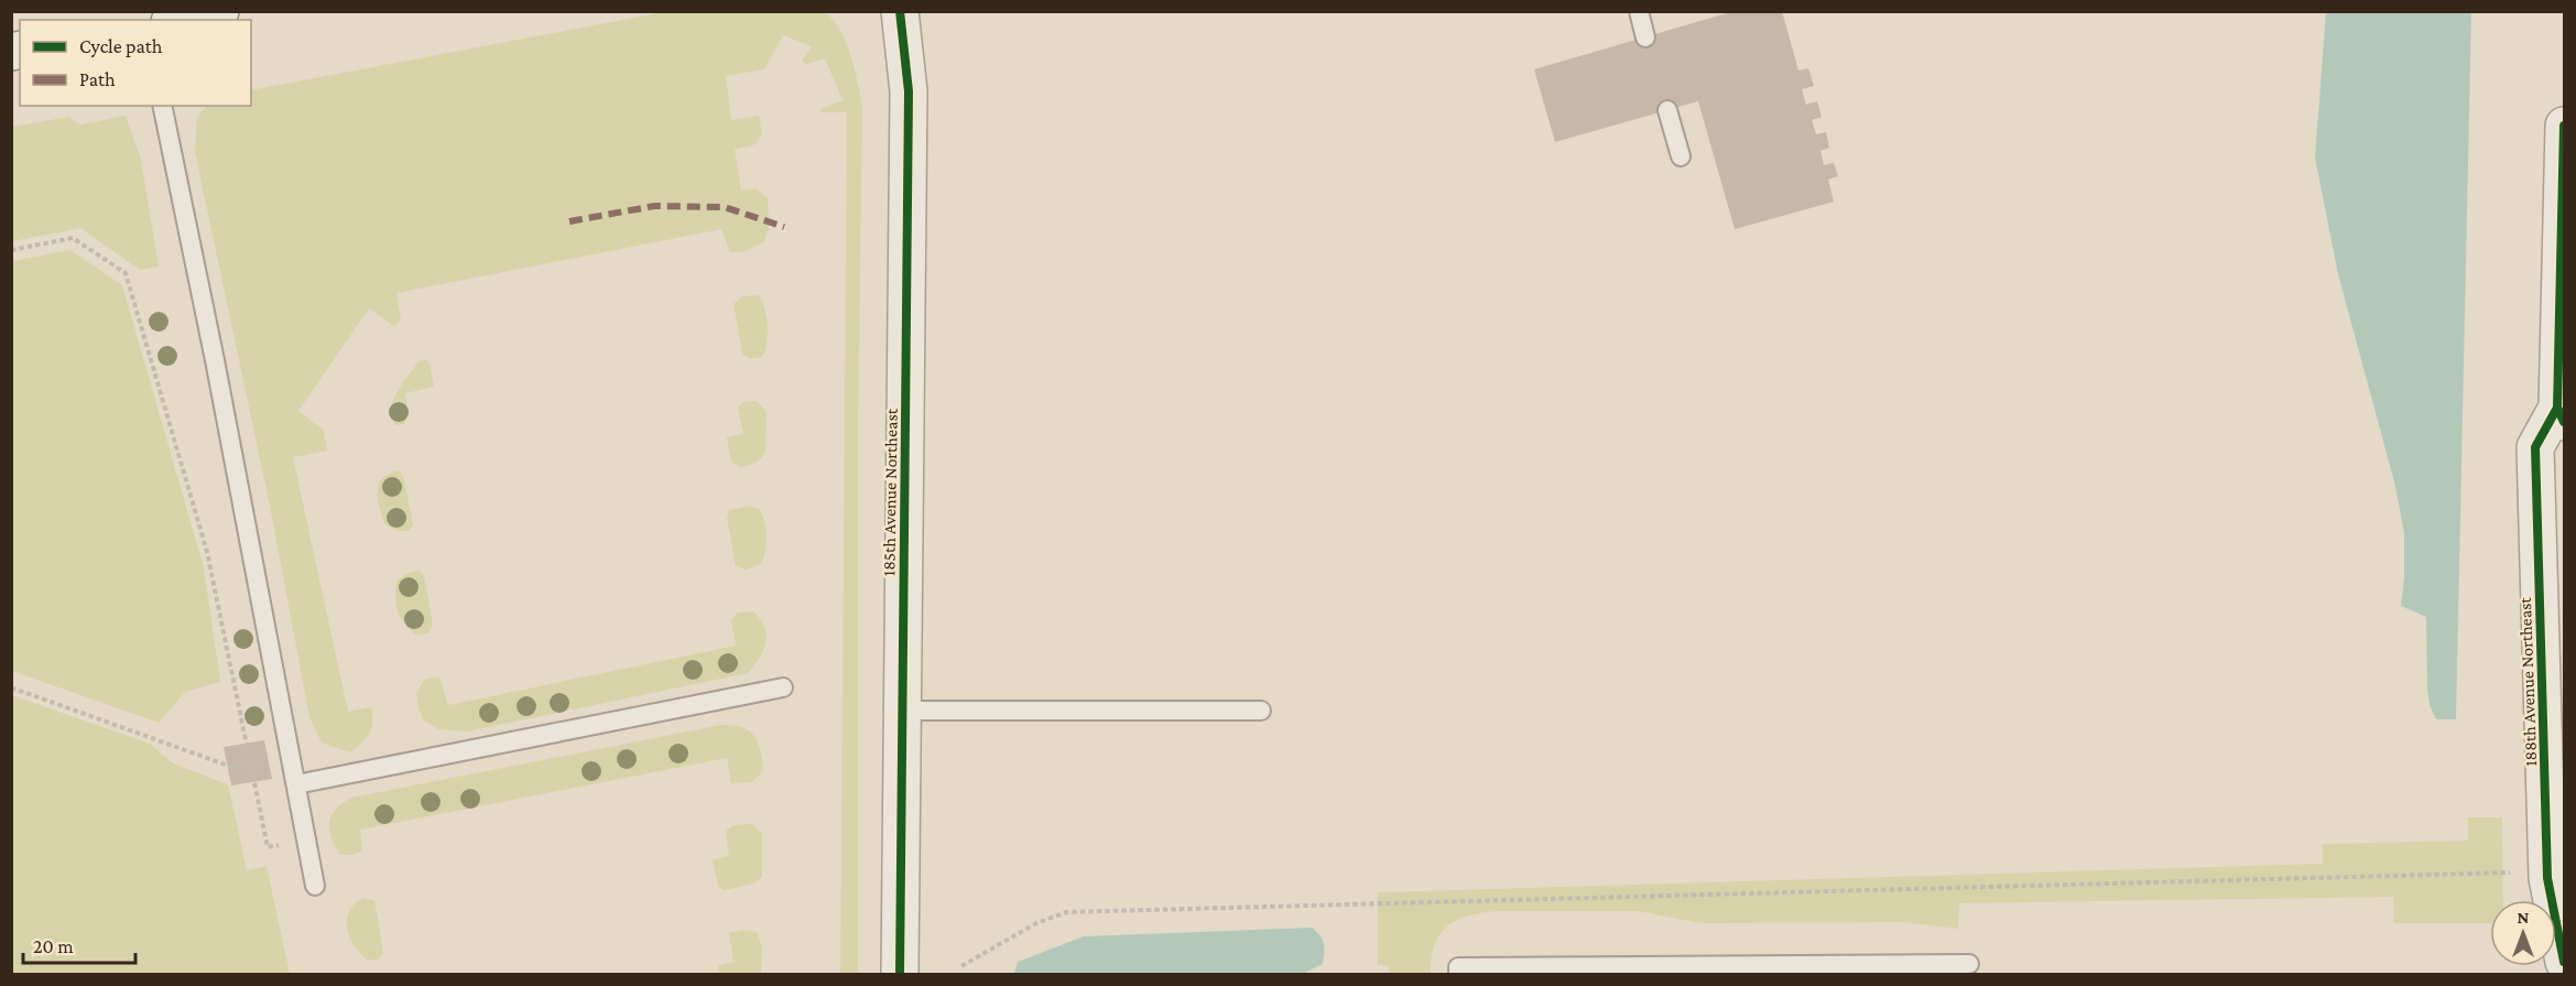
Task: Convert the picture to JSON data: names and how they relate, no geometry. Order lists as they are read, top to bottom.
{
  "streets": {
    "street": ["185th Avenue Northeast", "188th Avenue Northeast"]
  },
  "legend": ["Cycle path", "Path"],
  "scale_bar": "20 m",
  "north": "top"
}
